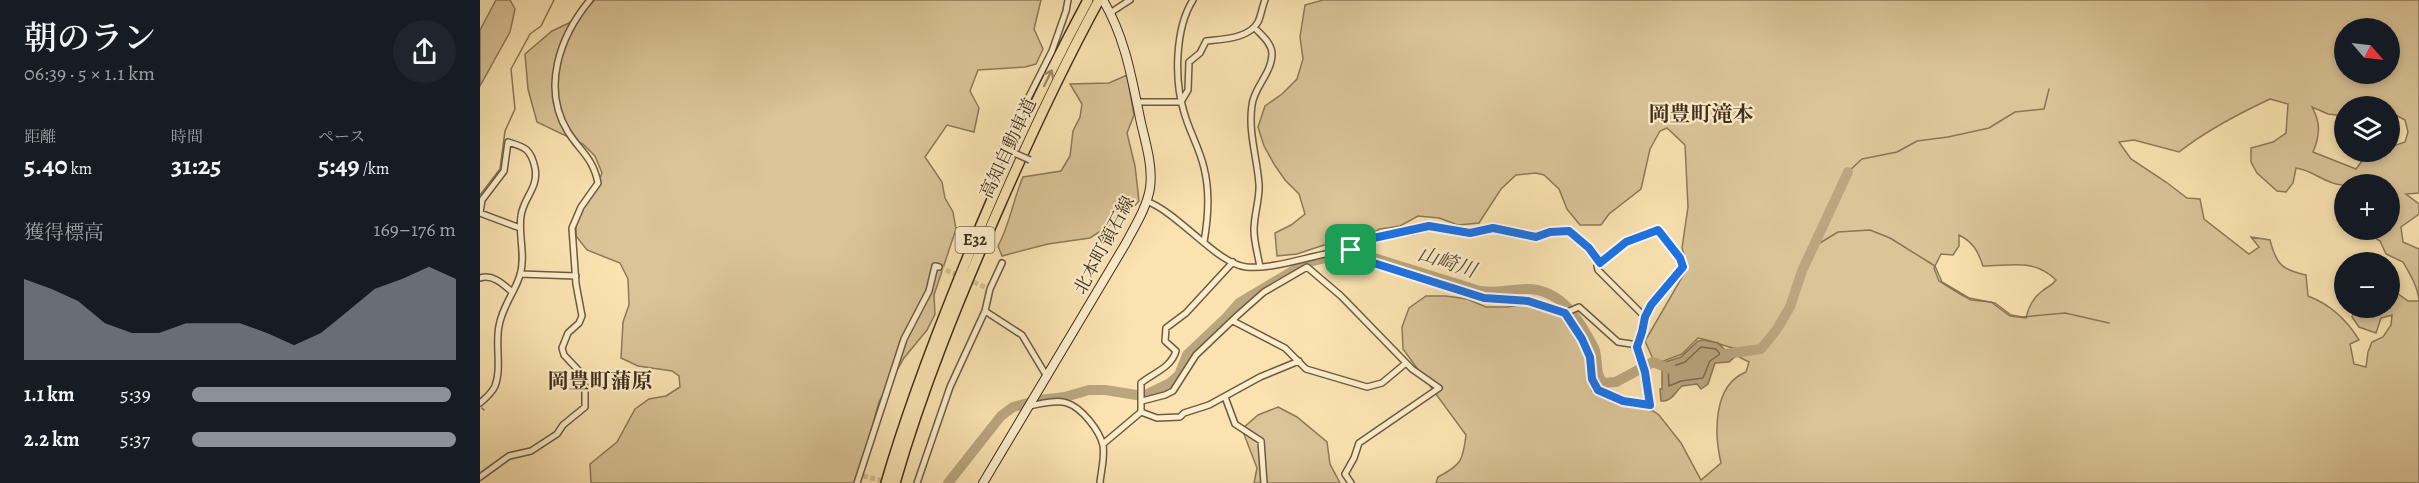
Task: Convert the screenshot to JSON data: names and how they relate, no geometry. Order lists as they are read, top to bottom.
{
  "streets": {
    "highway": ["高知自動車道", "E32"],
    "main road": ["北本町領石線"]
  },
  "crossings": [
    ["高知自動車道", "北本町領石線"]
  ],
  "districts": ["岡豊町滝本", "岡豊町蒲原"],
  "water": ["山崎川"],
  "north": "bottom right",
  "page": {
    "heading": ["朝のラン", "06:39 · 5 × 1.1 km"],
    "map_buttons": ["+", "−"],
    "stats": [
      ["距離", "5.40 km"],
      ["時間", "31:25"],
      ["ペース", "5:49 /km"]
    ],
    "chart": ["獲得標高", "169–176 m"],
    "list": [
      {
        "name": "1.1 km",
        "note": "5:39"
      },
      {
        "name": "2.2 km",
        "note": "5:37"
      }
    ]
  }
}
